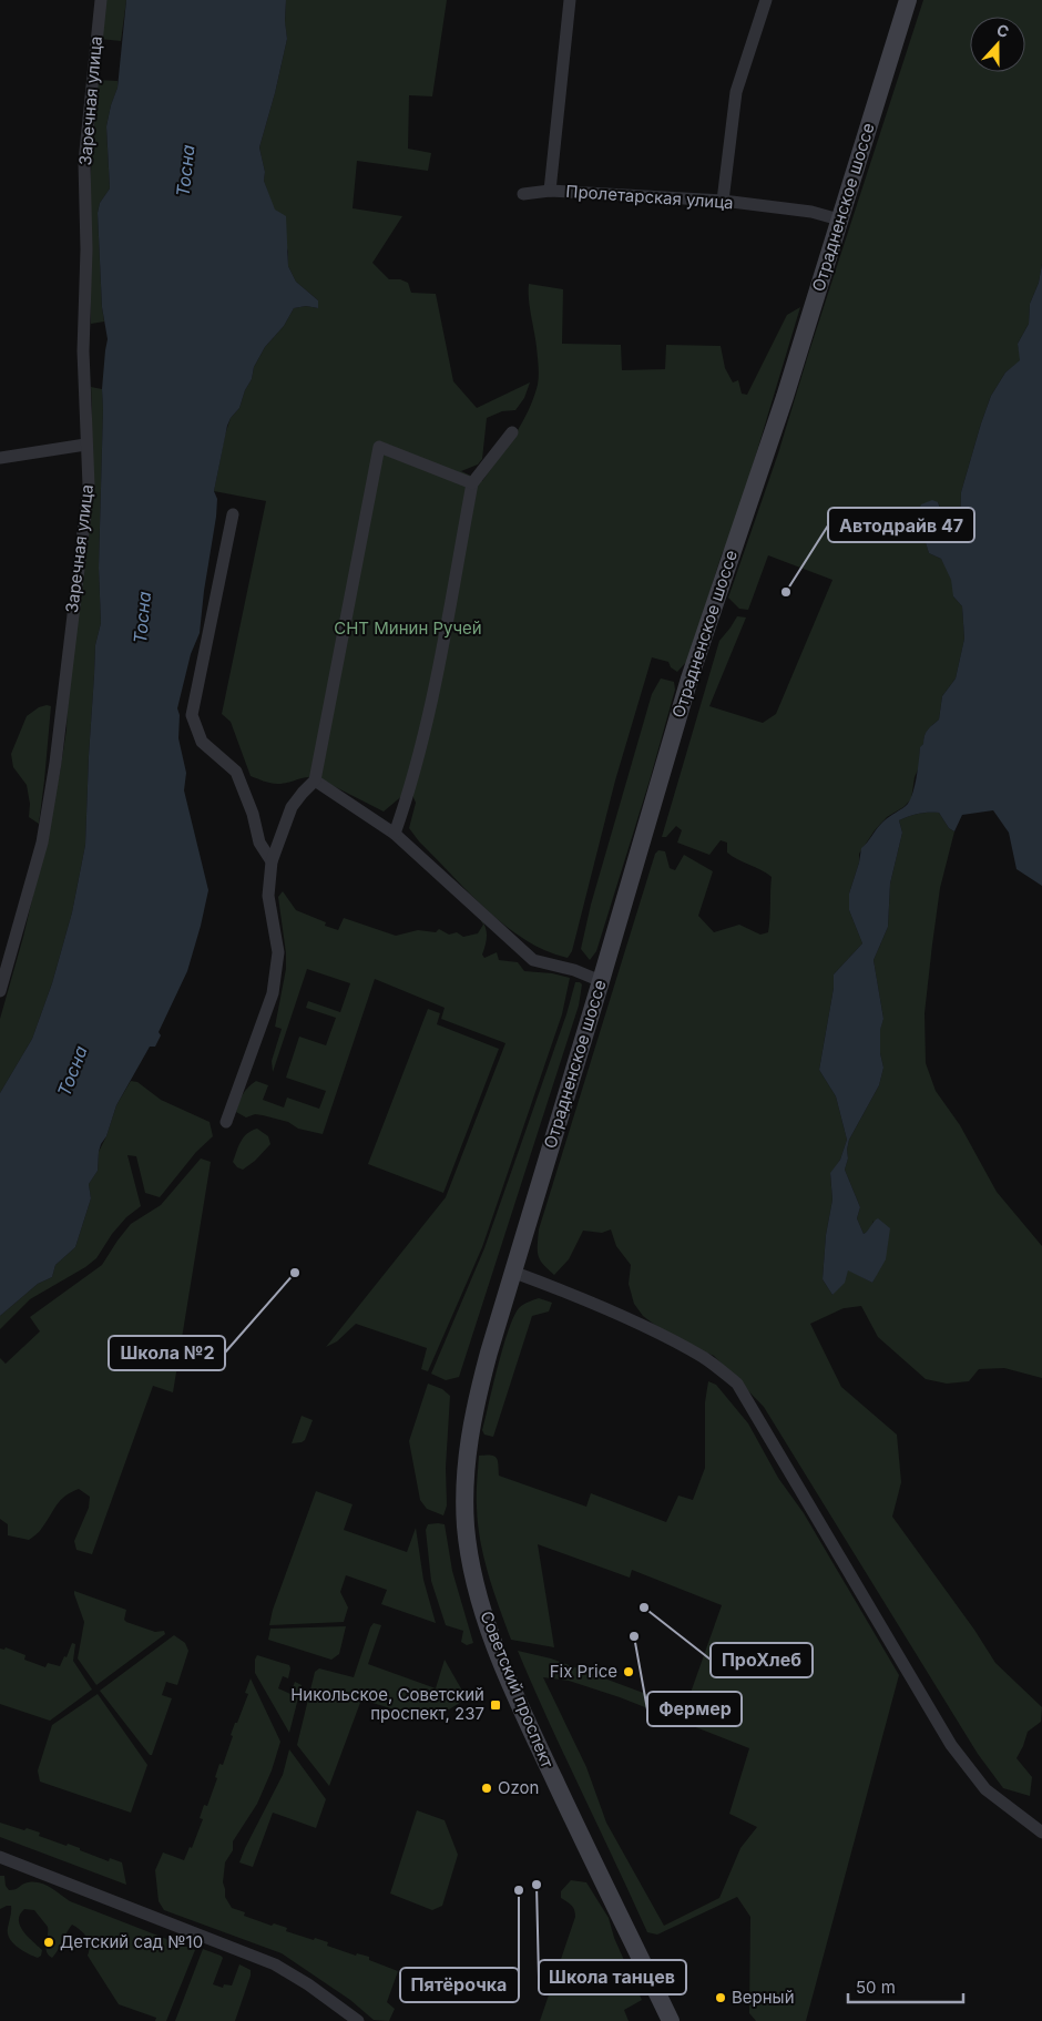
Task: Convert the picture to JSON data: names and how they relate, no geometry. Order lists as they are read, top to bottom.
{
  "streets": {
    "main road": ["Отрадненское шоссе", "Советский проспект"],
    "street": ["Заречная улица", "Пролетарская улица"]
  },
  "crossings": [
    ["Пролетарская улица", "Отрадненское шоссе"],
    ["Отрадненское шоссе", "Советский проспект"]
  ],
  "water": ["Тосна"],
  "parks": ["СНТ Минин Ручей"],
  "places": {
    "other": [
      "Автодрайв 47",
      "Школа №2",
      "ПроХлеб",
      "Фермер",
      "Fix Price",
      "Ozon",
      "Школа танцев",
      "Пятёрочка",
      "Детский сад №10",
      "Верный"
    ],
    "transit": ["Никольское, Советский проспект, 237"]
  },
  "scale_bar": "50 m",
  "north": "top"
}
